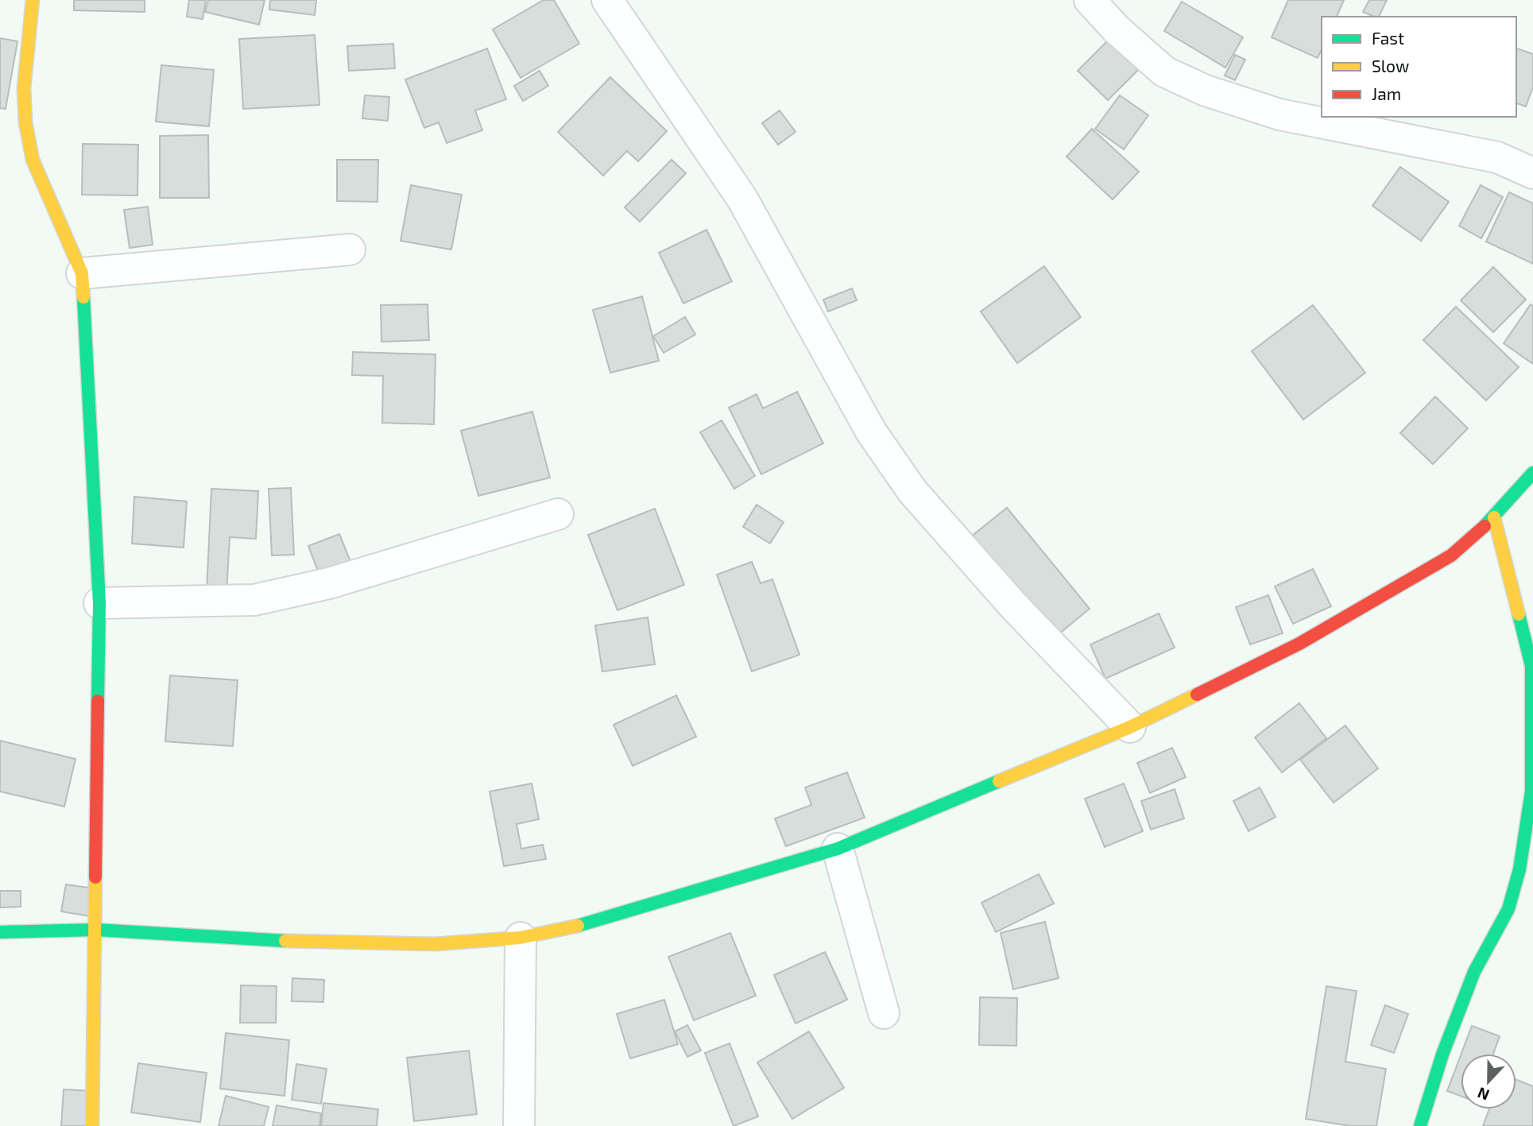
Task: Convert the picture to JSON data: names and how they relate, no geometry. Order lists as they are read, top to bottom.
{
  "legend": ["Fast", "Slow", "Jam"],
  "north": "bottom"
}
